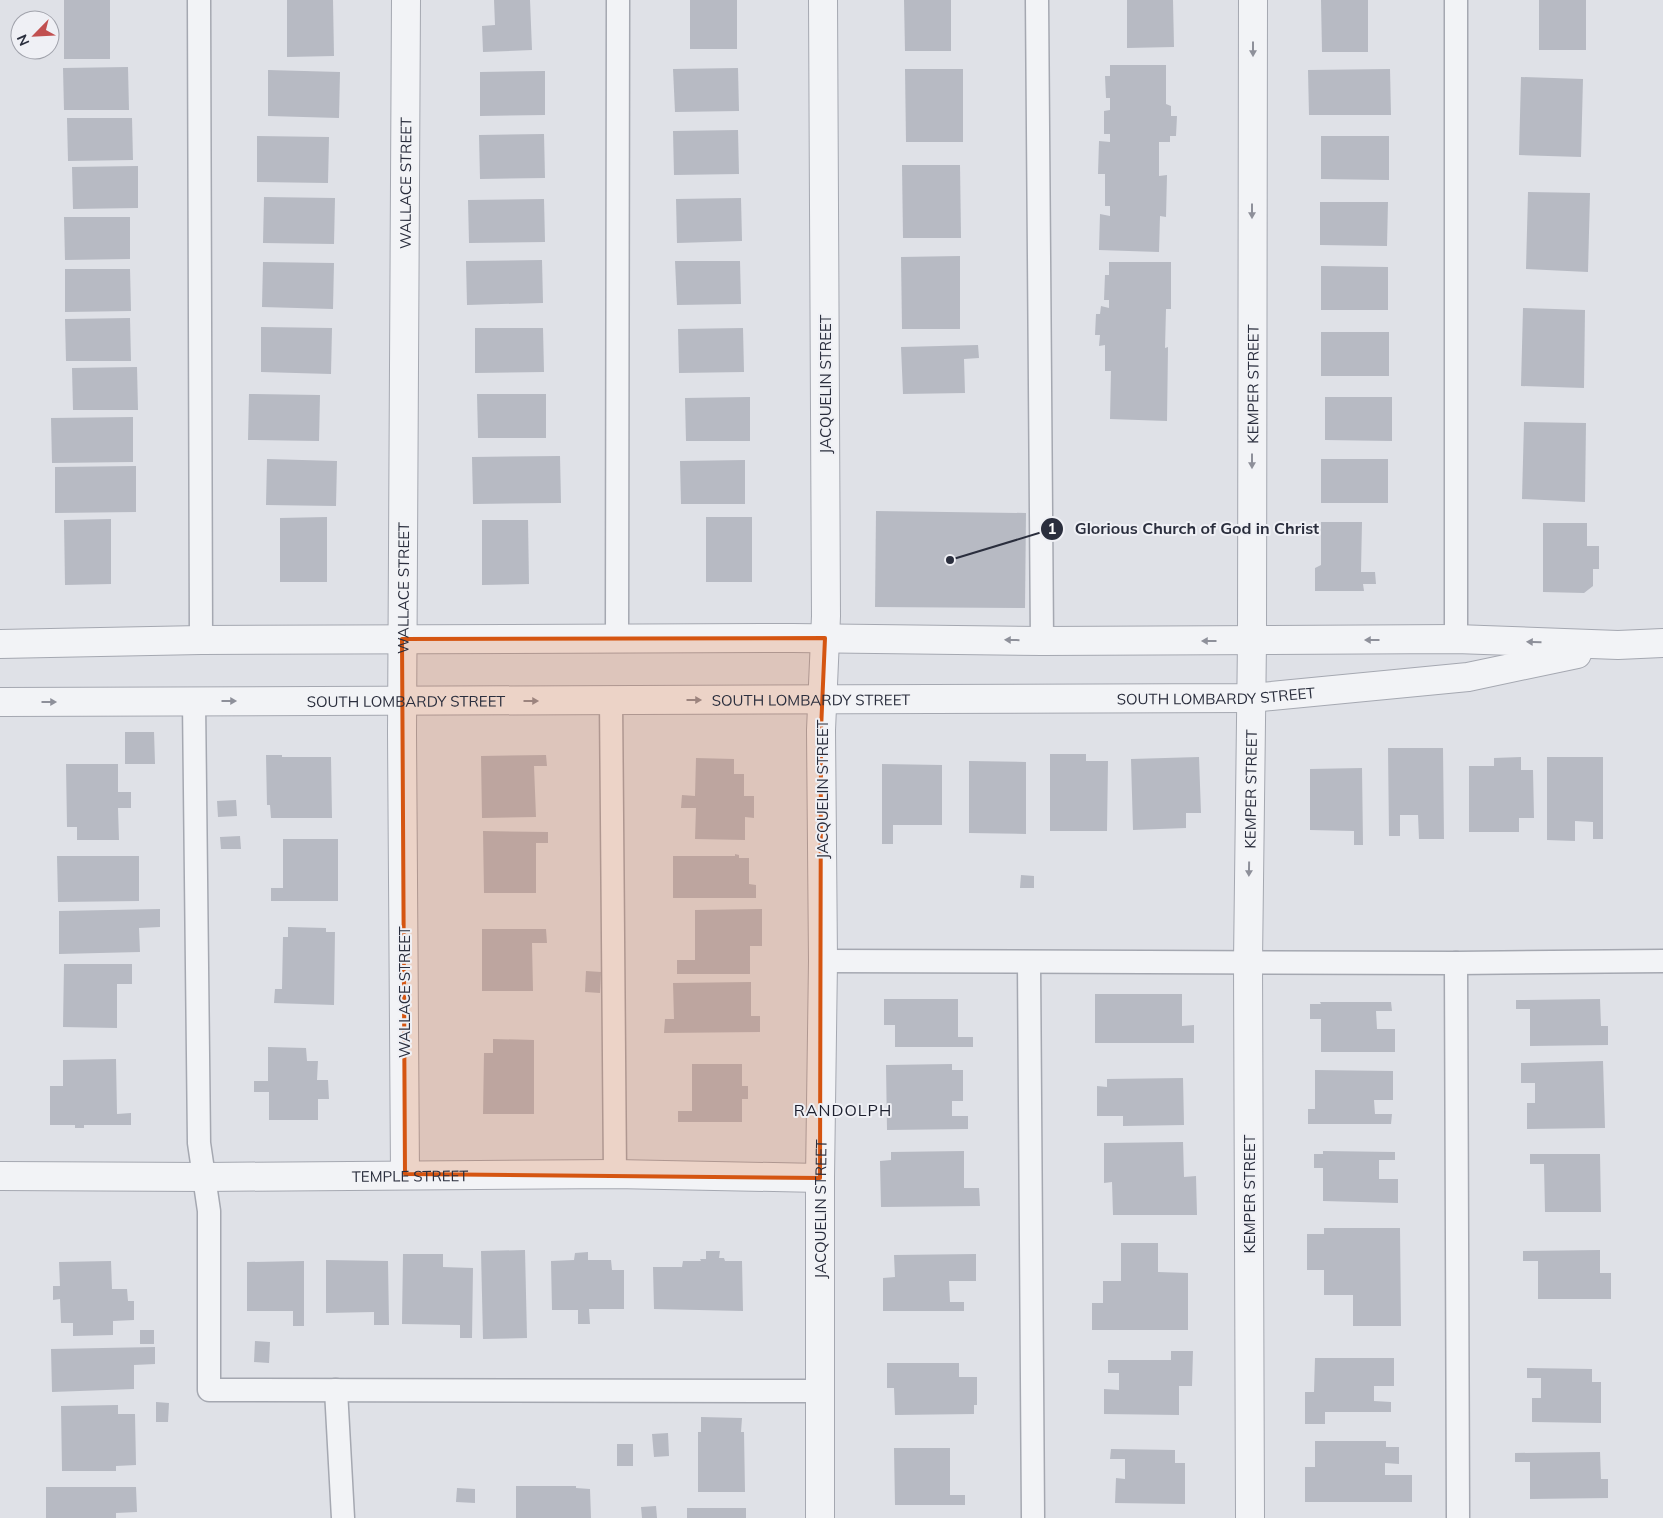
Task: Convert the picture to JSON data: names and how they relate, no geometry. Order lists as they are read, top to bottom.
{
  "streets": {
    "street": [
      "WALLACE STREET",
      "JACQUELIN STREET",
      "KEMPER STREET",
      "SOUTH LOMBARDY STREET",
      "TEMPLE STREET"
    ]
  },
  "crossings": [
    ["WALLACE STREET", "SOUTH LOMBARDY STREET"],
    ["WALLACE STREET", "TEMPLE STREET"],
    ["JACQUELIN STREET", "SOUTH LOMBARDY STREET"],
    ["JACQUELIN STREET", "TEMPLE STREET"],
    ["KEMPER STREET", "SOUTH LOMBARDY STREET"]
  ],
  "one_way": ["KEMPER STREET"],
  "districts": ["RANDOLPH"],
  "places": ["Glorious Church of God in Christ"],
  "north": "bottom left"
}
